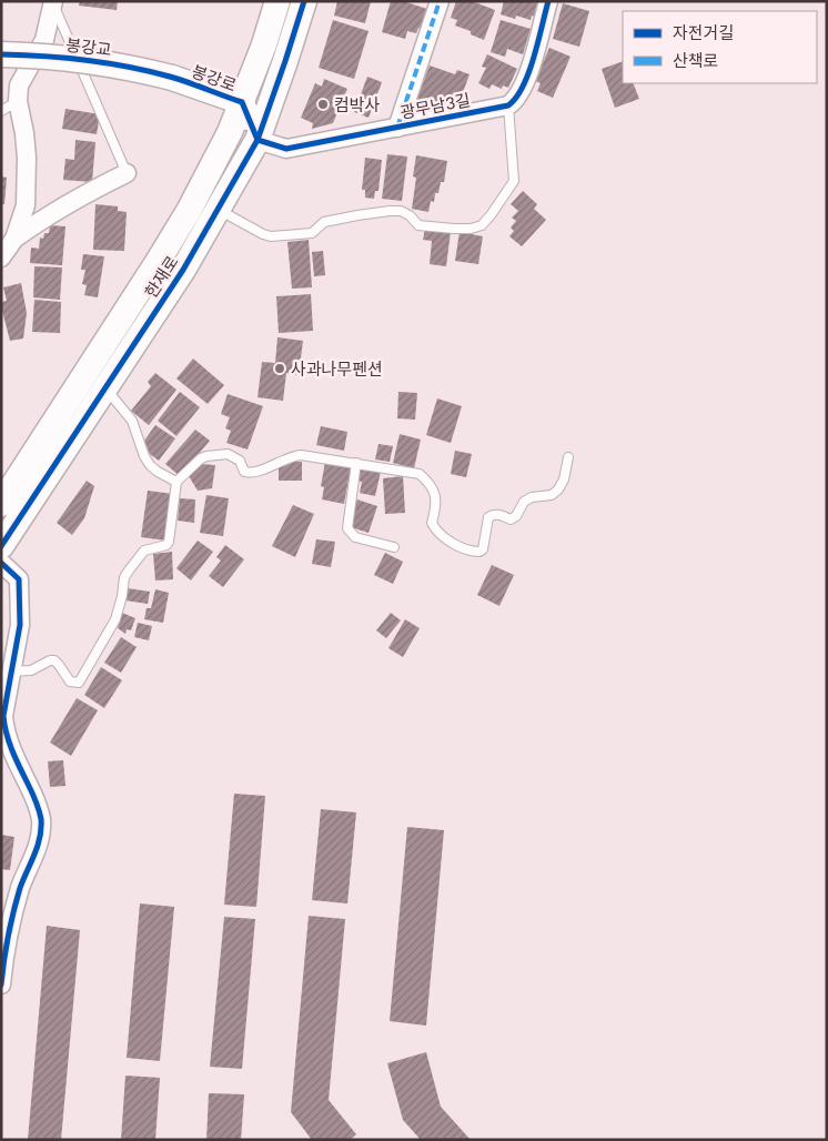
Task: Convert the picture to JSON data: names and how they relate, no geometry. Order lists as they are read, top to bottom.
{
  "streets": {
    "street": [
      "봉강교",
      "봉강로",
      "광무남3길",
      "한재로"
    ]
  },
  "crossings": [
    ["봉강교", "봉강로"],
    ["봉강로", "광무남3길"],
    ["봉강로", "한재로"],
    ["광무남3길", "한재로"]
  ],
  "places": ["컴박사", "사과나무펜션"],
  "legend": ["자전거길", "산책로"]
}
